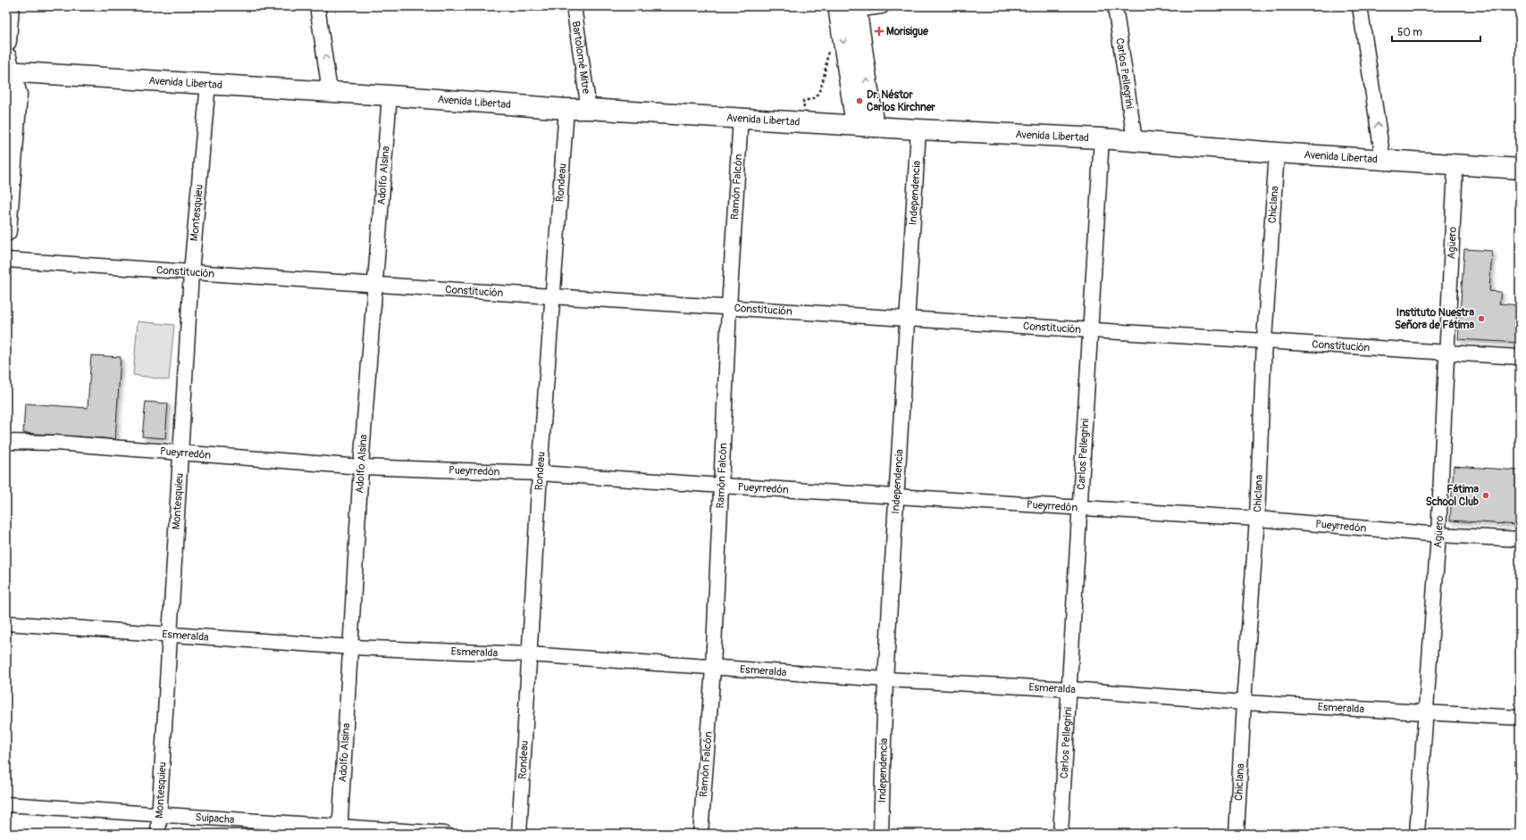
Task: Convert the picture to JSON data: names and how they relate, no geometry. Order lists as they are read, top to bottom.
{
  "streets": {
    "main road": ["Avenida Libertad"],
    "street": [
      "Bartolomé Mitre",
      "Carlos Pellegrini",
      "Adolfo Alsina",
      "Rondeau",
      "Ramón Falcón",
      "Independencia",
      "Chiclana",
      "Montesquieu",
      "Agüero",
      "Constitución",
      "Pueyrredón",
      "Esmeralda",
      "Suipacha"
    ]
  },
  "crossings": [
    ["Bartolomé Mitre", "Avenida Libertad"],
    ["Carlos Pellegrini", "Avenida Libertad"],
    ["Carlos Pellegrini", "Constitución"],
    ["Carlos Pellegrini", "Pueyrredón"],
    ["Carlos Pellegrini", "Esmeralda"],
    ["Avenida Libertad", "Adolfo Alsina"],
    ["Avenida Libertad", "Rondeau"],
    ["Avenida Libertad", "Ramón Falcón"],
    ["Avenida Libertad", "Independencia"],
    ["Avenida Libertad", "Chiclana"],
    ["Avenida Libertad", "Montesquieu"],
    ["Avenida Libertad", "Agüero"],
    ["Adolfo Alsina", "Constitución"],
    ["Adolfo Alsina", "Pueyrredón"],
    ["Adolfo Alsina", "Esmeralda"],
    ["Adolfo Alsina", "Suipacha"],
    ["Rondeau", "Constitución"],
    ["Rondeau", "Pueyrredón"],
    ["Rondeau", "Esmeralda"],
    ["Ramón Falcón", "Constitución"],
    ["Ramón Falcón", "Pueyrredón"],
    ["Ramón Falcón", "Esmeralda"],
    ["Independencia", "Constitución"],
    ["Independencia", "Pueyrredón"],
    ["Independencia", "Esmeralda"],
    ["Chiclana", "Constitución"],
    ["Chiclana", "Pueyrredón"],
    ["Chiclana", "Esmeralda"],
    ["Montesquieu", "Constitución"],
    ["Montesquieu", "Pueyrredón"],
    ["Montesquieu", "Esmeralda"],
    ["Montesquieu", "Suipacha"],
    ["Agüero", "Constitución"],
    ["Agüero", "Pueyrredón"],
    ["Agüero", "Esmeralda"]
  ],
  "places": {
    "health": ["Morisigue"],
    "other": ["Dr. Néstor Carlos Kirchner", "Instituto Nuestra Señora de Fátima", "Fátima School Club"]
  },
  "scale_bar": "50 m"
}
